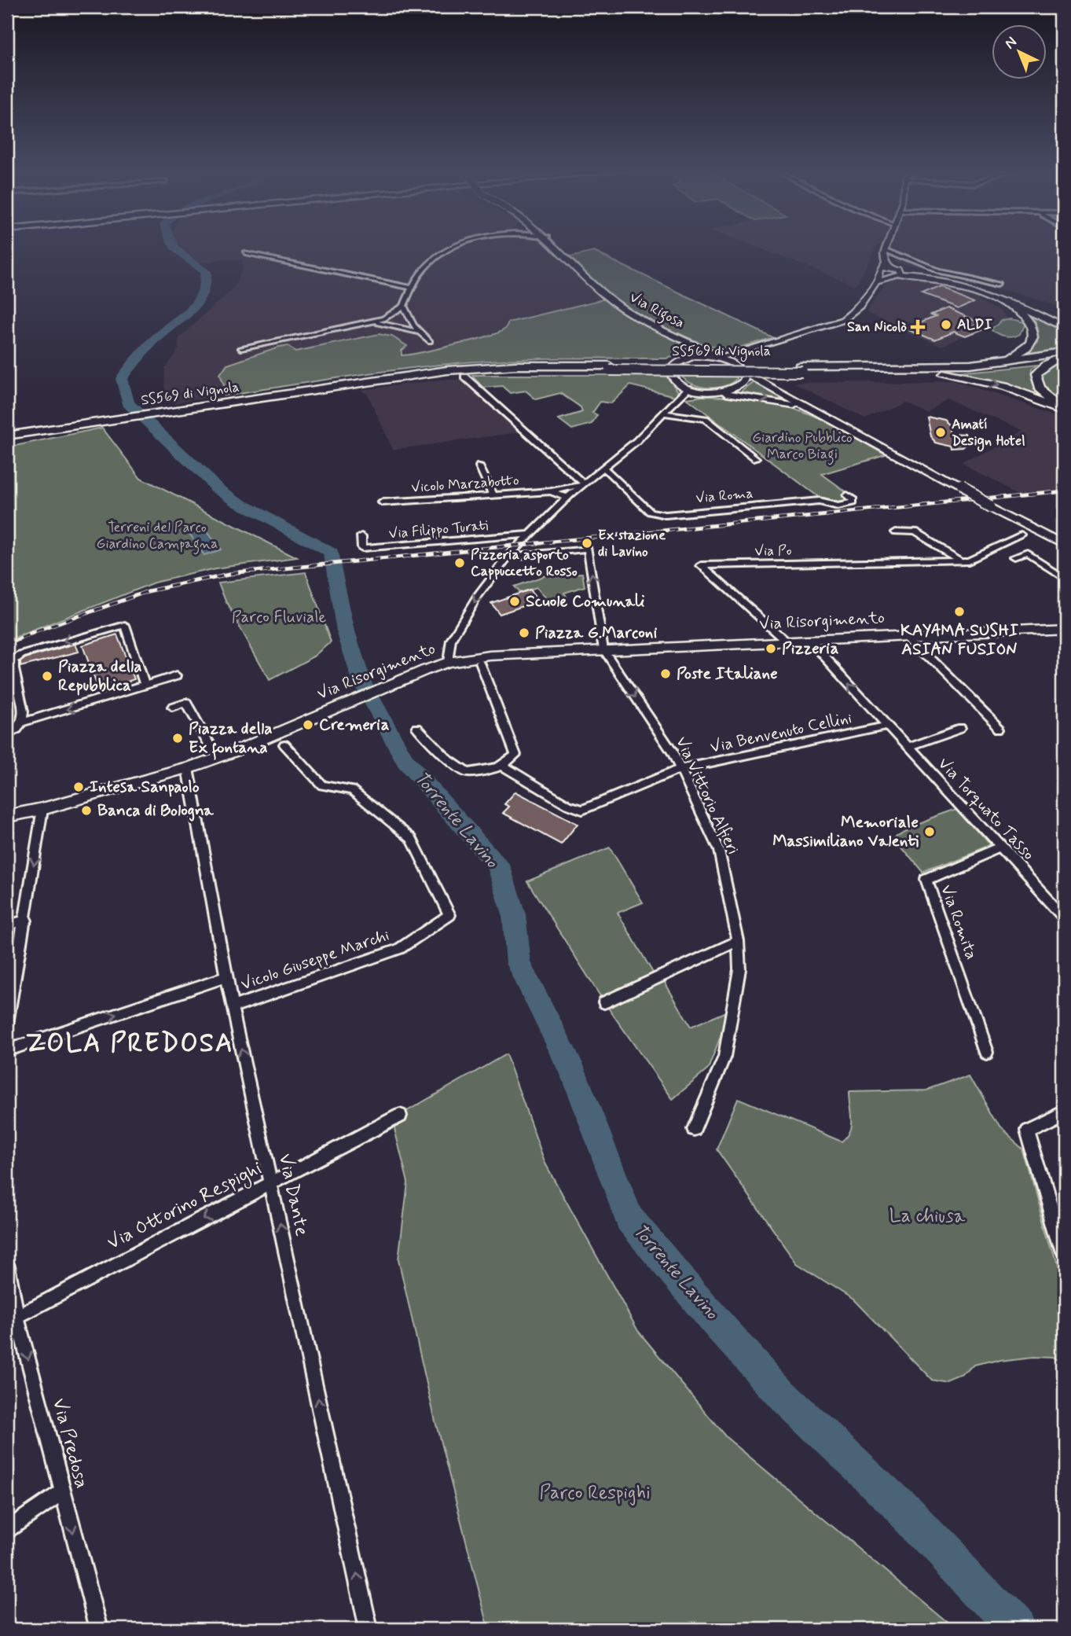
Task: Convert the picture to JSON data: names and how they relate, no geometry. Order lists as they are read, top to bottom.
{
  "streets": {
    "highway": ["SS569 di Vignola"],
    "main road": ["Via Rigosa", "Via Risorgimento"],
    "street": [
      "Vicolo Marzabotto",
      "Via Roma",
      "Via Filippo Turati",
      "Via Po",
      "Via Benvenuto Cellini",
      "Via Vittorio Alfieri",
      "Via Torquato Tasso",
      "Via Romita",
      "Vicolo Giuseppe Marchi",
      "Via Dante",
      "Via Ottorino Respighi",
      "Via Predosa"
    ]
  },
  "crossings": [
    ["Via Po", "Via Risorgimento"],
    ["Via Risorgimento", "Via Vittorio Alfieri"],
    ["Via Risorgimento", "Via Torquato Tasso"],
    ["Via Risorgimento", "Vicolo Giuseppe Marchi"],
    ["Via Risorgimento", "Via Dante"],
    ["Via Benvenuto Cellini", "Via Vittorio Alfieri"],
    ["Via Benvenuto Cellini", "Via Torquato Tasso"],
    ["Via Torquato Tasso", "Via Romita"],
    ["Vicolo Giuseppe Marchi", "Via Dante"],
    ["Via Dante", "Via Ottorino Respighi"],
    ["Via Ottorino Respighi", "Via Predosa"]
  ],
  "one_way": ["Via Dante", "Via Ottorino Respighi", "Via Predosa"],
  "districts": ["ZOLA PREDOSA"],
  "water": ["Torrente Lavino"],
  "parks": [
    "Giardino Pubblico Marco Biagi",
    "Terreni del Parco Giardino Campagna",
    "Parco Fluviale",
    "La chiusa",
    "Parco Respighi"
  ],
  "places": {
    "other": [
      "ALDI",
      "Amatí Design Hotel",
      "Ex stazione di Lavino",
      "Pizzeria asporto Cappuccetto Rosso",
      "Scuole Comunali",
      "KAYAMA SUSHI ASIAN FUSION",
      "Piazza G.Marconi",
      "Pizzeria",
      "Poste Italiane",
      "Piazza della Repubblica",
      "Cremeria",
      "Piazza della Ex fontana",
      "Intesa Sanpaolo",
      "Banca di Bologna",
      "Memoriale Massimiliano Valenti"
    ],
    "health": ["San Nicolò"]
  },
  "north": "top left"
}
